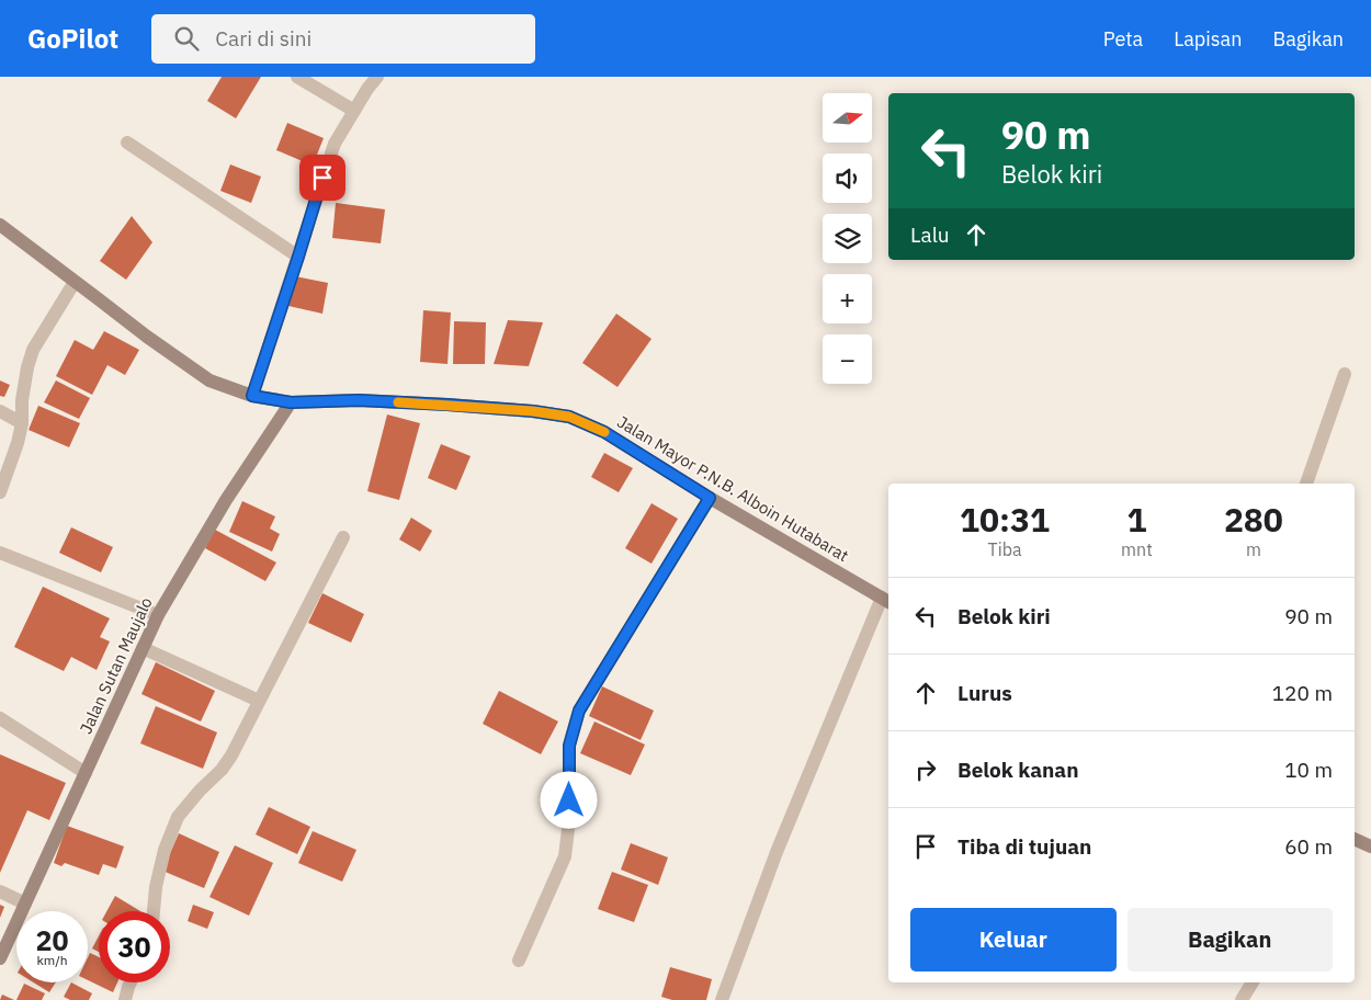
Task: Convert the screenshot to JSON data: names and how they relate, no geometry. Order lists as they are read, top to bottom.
{
  "streets": {
    "main road": ["Jalan Mayor P.N.B. Alboin Hutabarat", "Jalan Sutan Maujalo"]
  },
  "crossings": [
    ["Jalan Mayor P.N.B. Alboin Hutabarat", "Jalan Sutan Maujalo"]
  ],
  "north": "right",
  "page": {
    "header": "GoPilot",
    "search": "Cari di sini",
    "nav": ["Peta", "Lapisan", "Bagikan"],
    "map_buttons": ["+", "−"],
    "turn": ["90 m", "Belok kiri"],
    "then": "Lalu",
    "eta": [
      "10:31",
      "Tiba",
      "1",
      "mnt",
      "280",
      "m"
    ],
    "list": [
      {
        "name": "Belok kiri",
        "value": "90 m"
      },
      {
        "name": "Lurus",
        "value": "120 m"
      },
      {
        "name": "Belok kanan",
        "value": "10 m"
      },
      {
        "name": "Tiba di tujuan",
        "value": "60 m"
      }
    ],
    "buttons": ["Keluar", "Bagikan"],
    "speed": "20 km/h",
    "limit": "30"
  }
}
